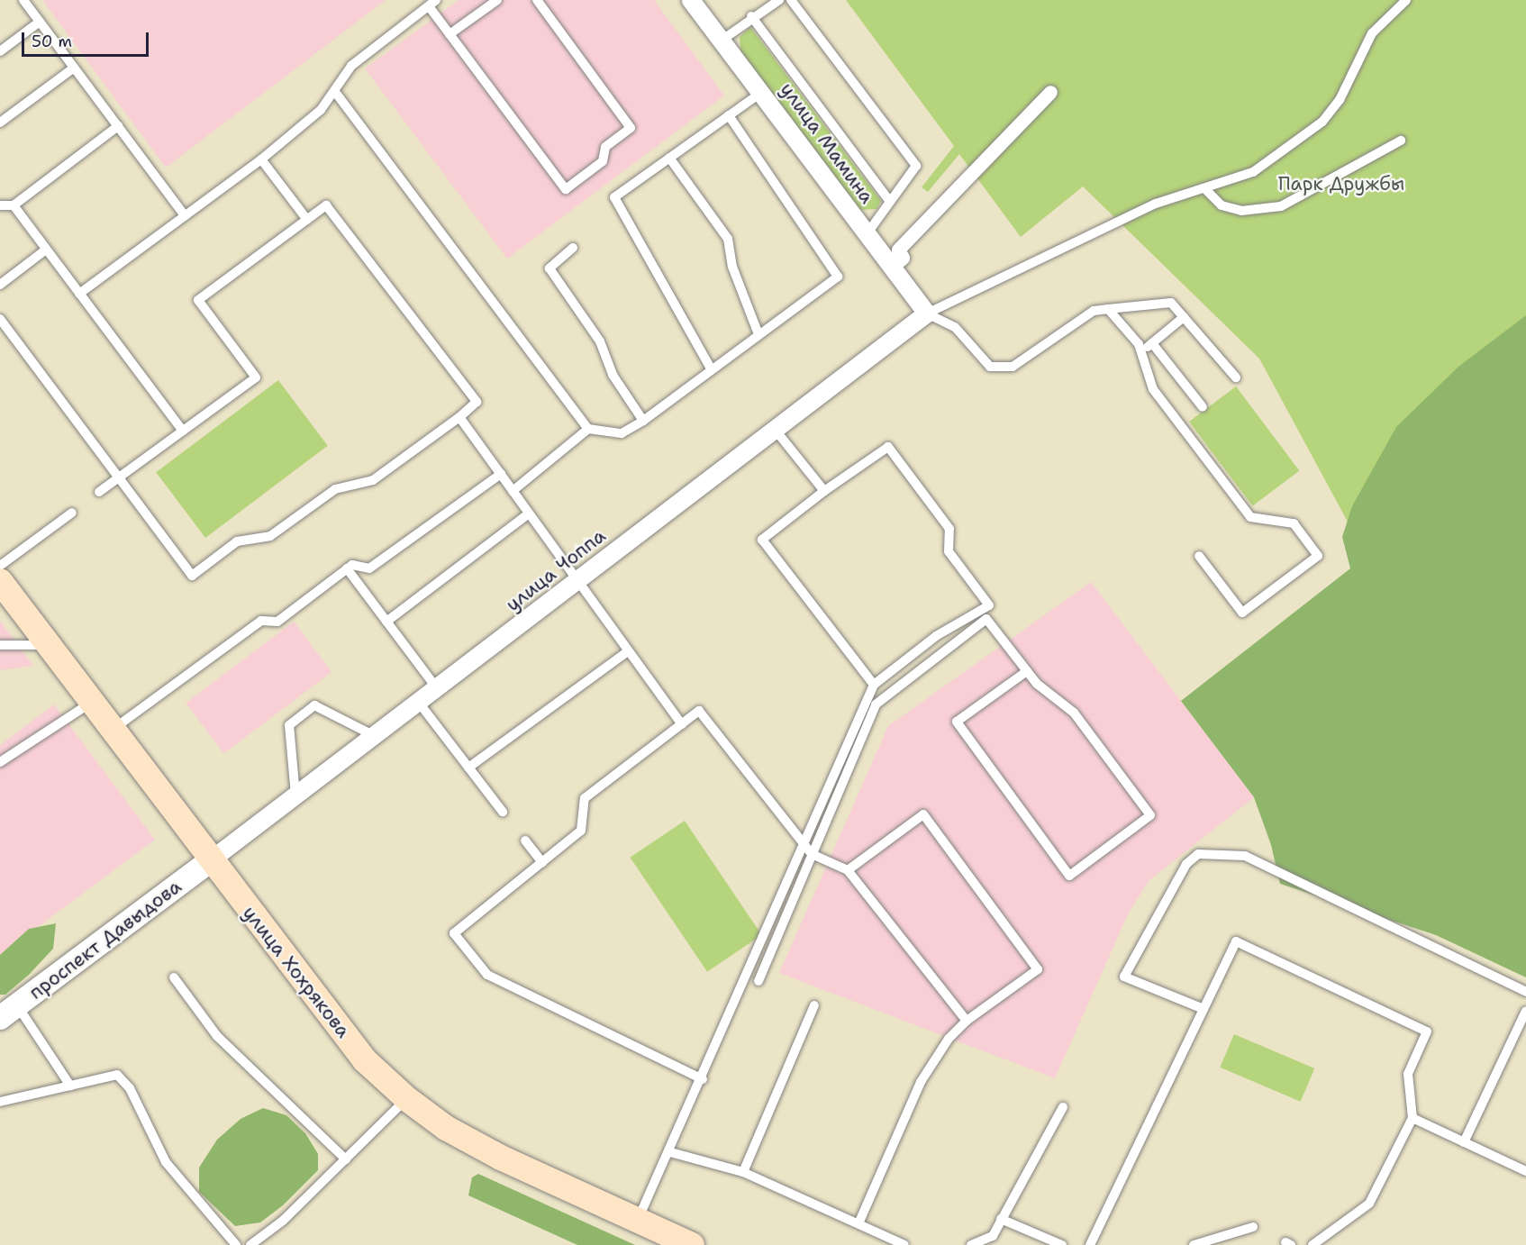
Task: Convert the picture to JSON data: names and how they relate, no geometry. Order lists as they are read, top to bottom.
{
  "streets": {
    "main road": ["улица Хохрякова"],
    "street": ["улица Мамина", "улица Чоппа", "проспект Давыдова"]
  },
  "crossings": [
    ["улица Мамина", "улица Чоппа"],
    ["улица Чоппа", "проспект Давыдова"],
    ["улица Чоппа", "улица Хохрякова"],
    ["проспект Давыдова", "улица Хохрякова"]
  ],
  "parks": ["Парк Дружбы"],
  "scale_bar": "50 m"
}
